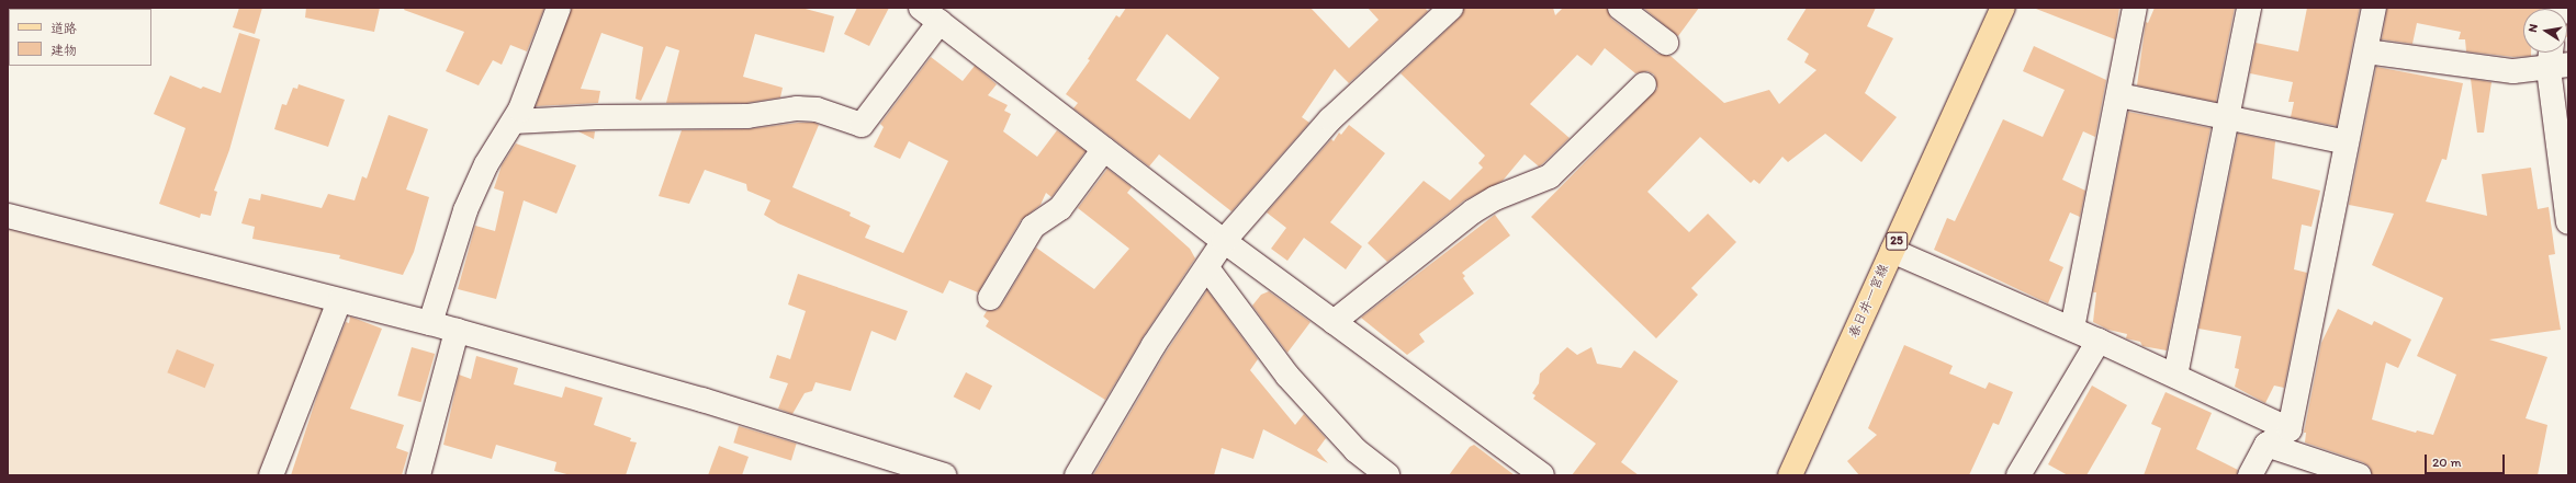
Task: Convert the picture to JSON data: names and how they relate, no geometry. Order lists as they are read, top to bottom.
{
  "streets": {
    "main road": ["25", "春日井一宮線"]
  },
  "legend": ["道路", "建物"],
  "scale_bar": "20 m",
  "north": "left"
}
